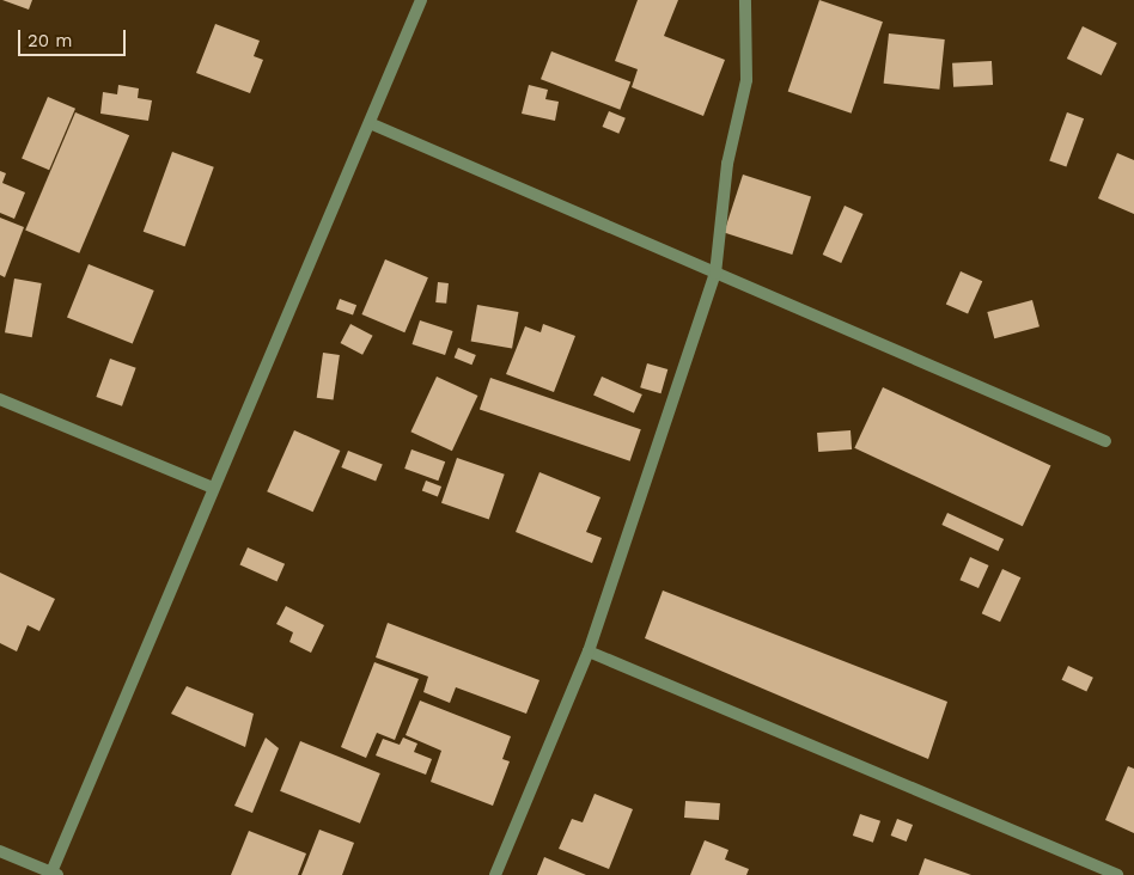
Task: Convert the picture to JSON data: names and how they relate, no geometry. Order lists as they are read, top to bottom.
{
  "scale_bar": "20 m"
}
